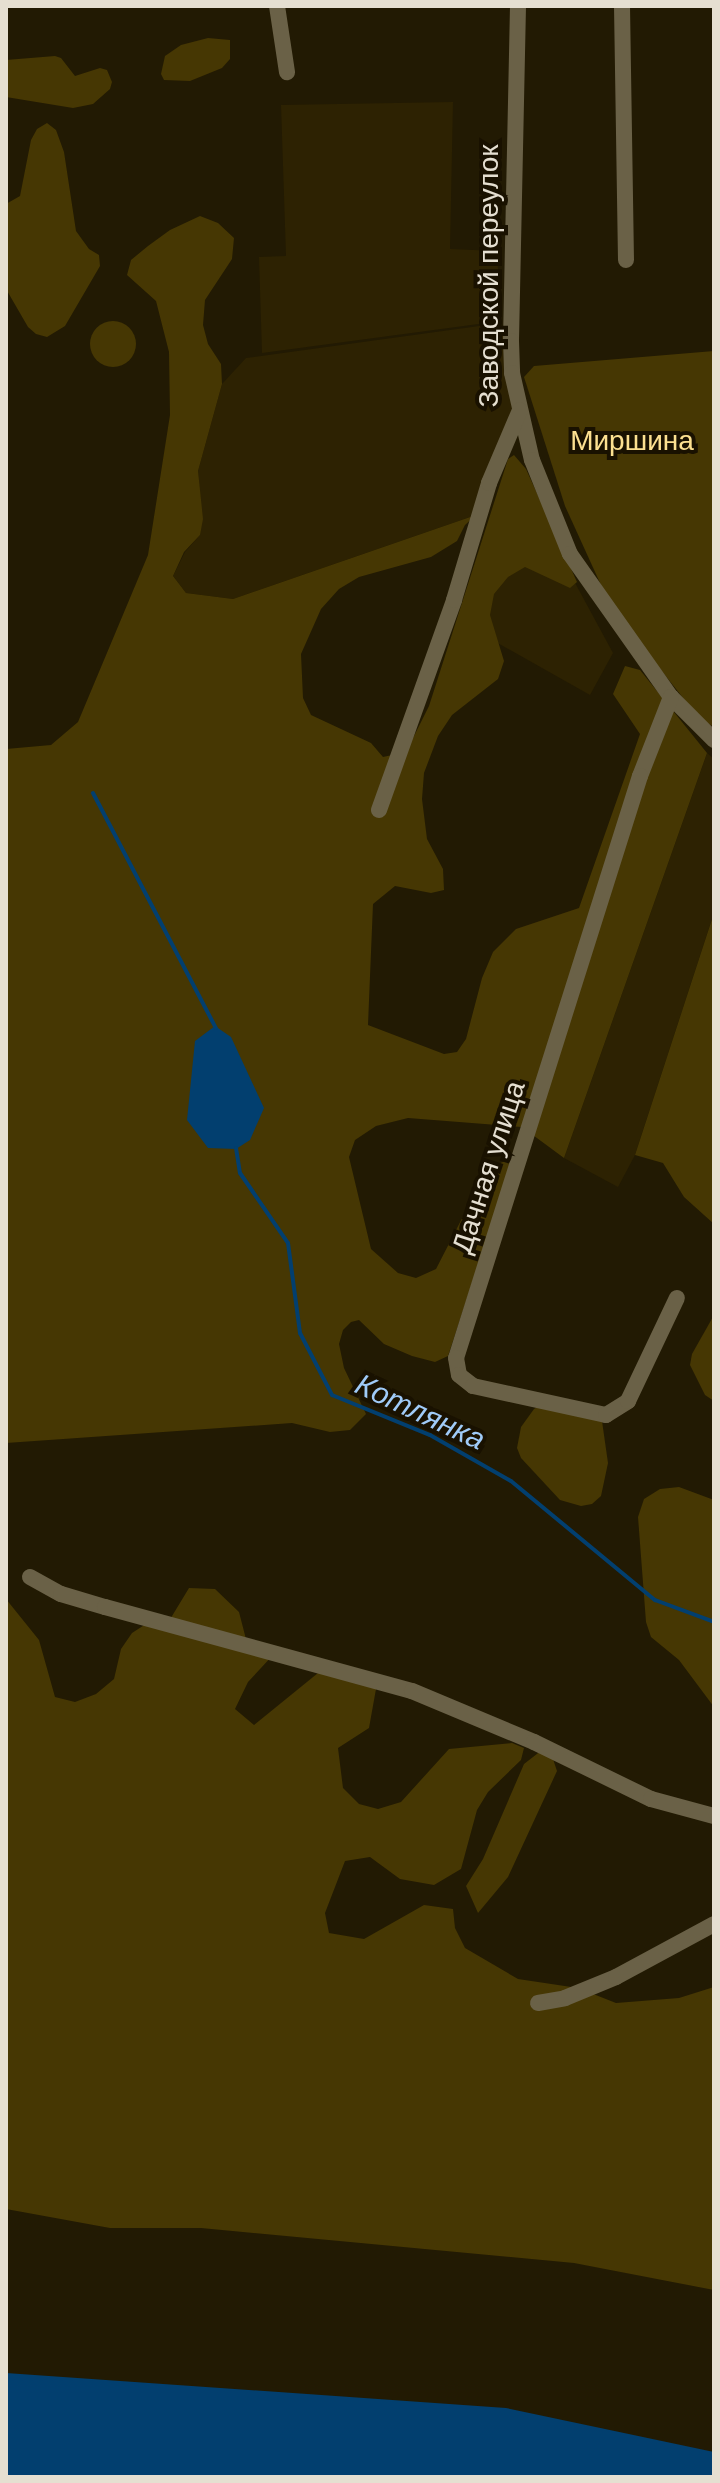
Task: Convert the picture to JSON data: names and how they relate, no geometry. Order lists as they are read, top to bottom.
{
  "streets": {
    "street": ["Заводской переулок", "Дачная улица"]
  },
  "water": ["Котлянка"],
  "parks": ["Миршина"]
}
